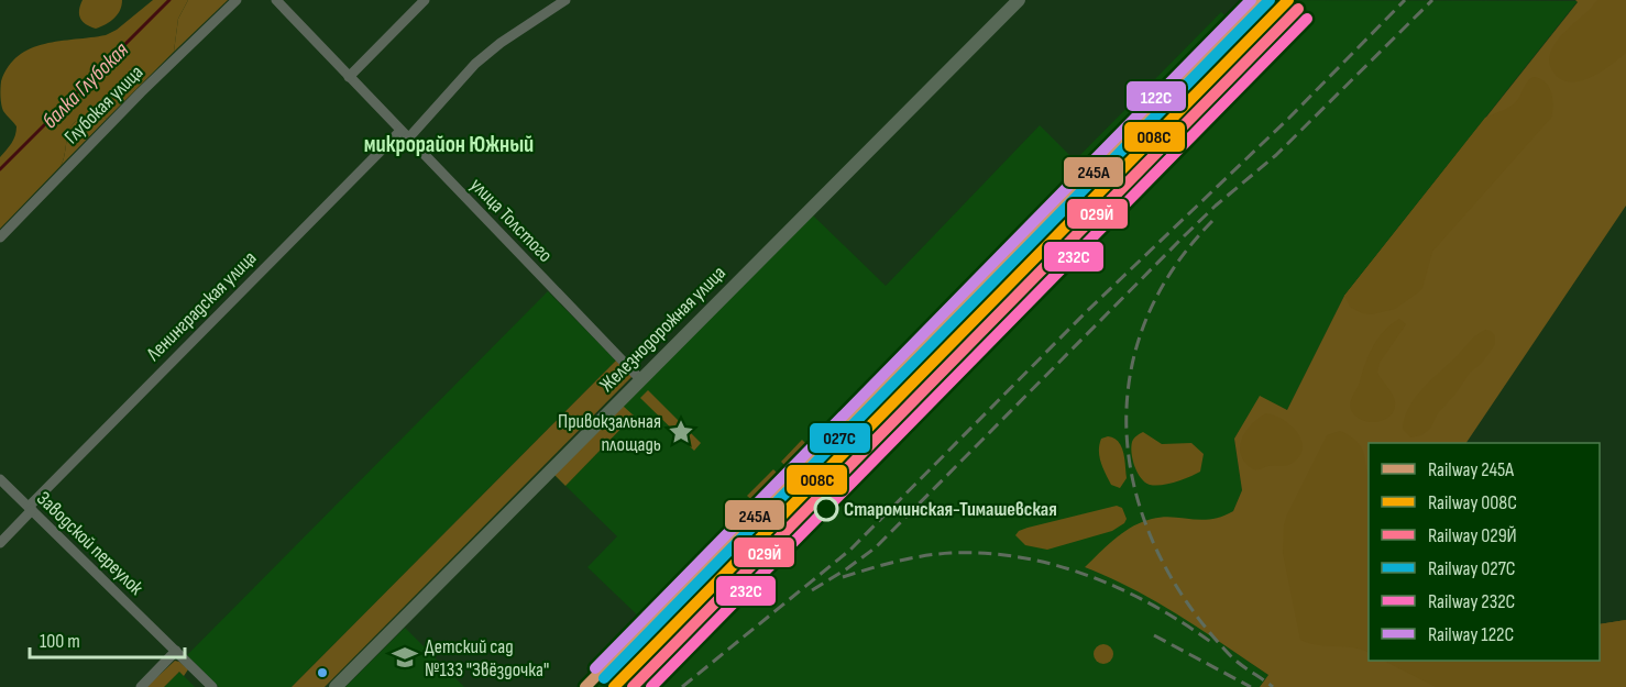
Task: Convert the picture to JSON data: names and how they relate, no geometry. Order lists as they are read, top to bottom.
{
  "streets": {
    "main road": ["Железнодорожная улица"],
    "street": [
      "Глубокая улица",
      "улица Толстого",
      "Ленинградская улица",
      "Заводской переулок"
    ]
  },
  "crossings": [
    ["улица Толстого", "Ленинградская улица"],
    ["улица Толстого", "Железнодорожная улица"],
    ["Ленинградская улица", "Заводской переулок"]
  ],
  "districts": ["микрорайон Южный"],
  "water": ["балка Глубокая"],
  "places": {
    "place": ["Привокзальная площадь"],
    "other": ["Староминская-Тимашевская"],
    "school or university": ["Детский сад №133 \"Звёздочка\""]
  },
  "lines": [
    "rail line 245А",
    "rail line 008С",
    "rail line 027С",
    "rail line 122С",
    "rail line 029Й",
    "rail line 232C"
  ],
  "legend": [
    "Railway 245А",
    "Railway 008С",
    "Railway 029Й",
    "Railway 027С",
    "Railway 232C",
    "Railway 122С"
  ],
  "scale_bar": "100 m"
}
